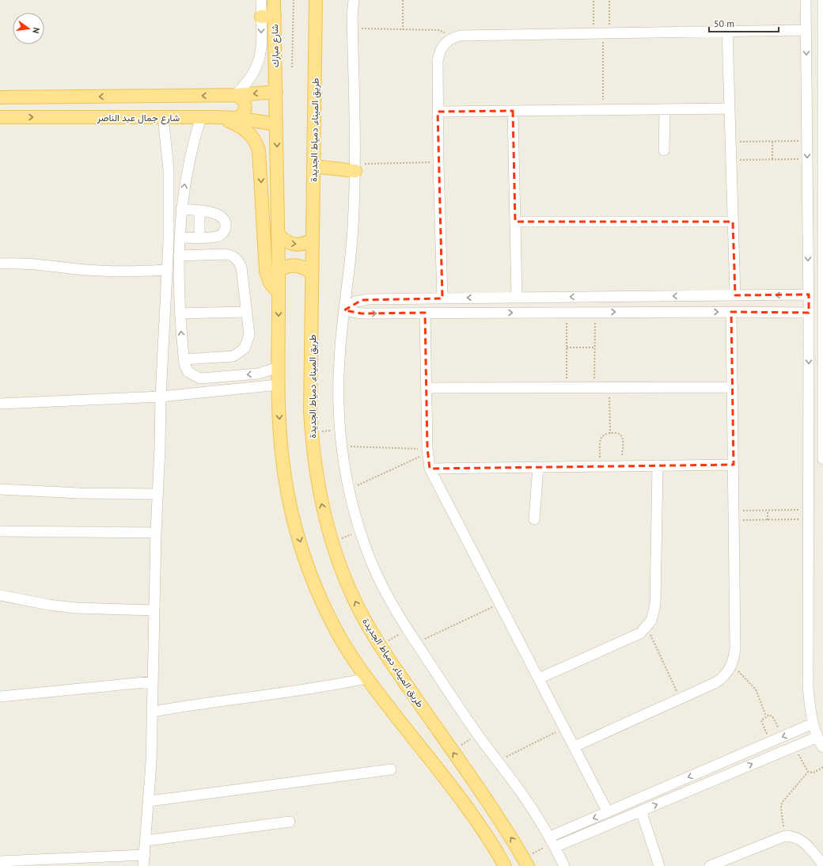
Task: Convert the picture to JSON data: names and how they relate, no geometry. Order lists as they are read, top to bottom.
{
  "streets": {
    "main road": ["شارع مبارك", "شارع جمال عبد الناصر", "طريق الميناء, دمياط الجديدة"]
  },
  "scale_bar": "50 m",
  "north": "right"
}
